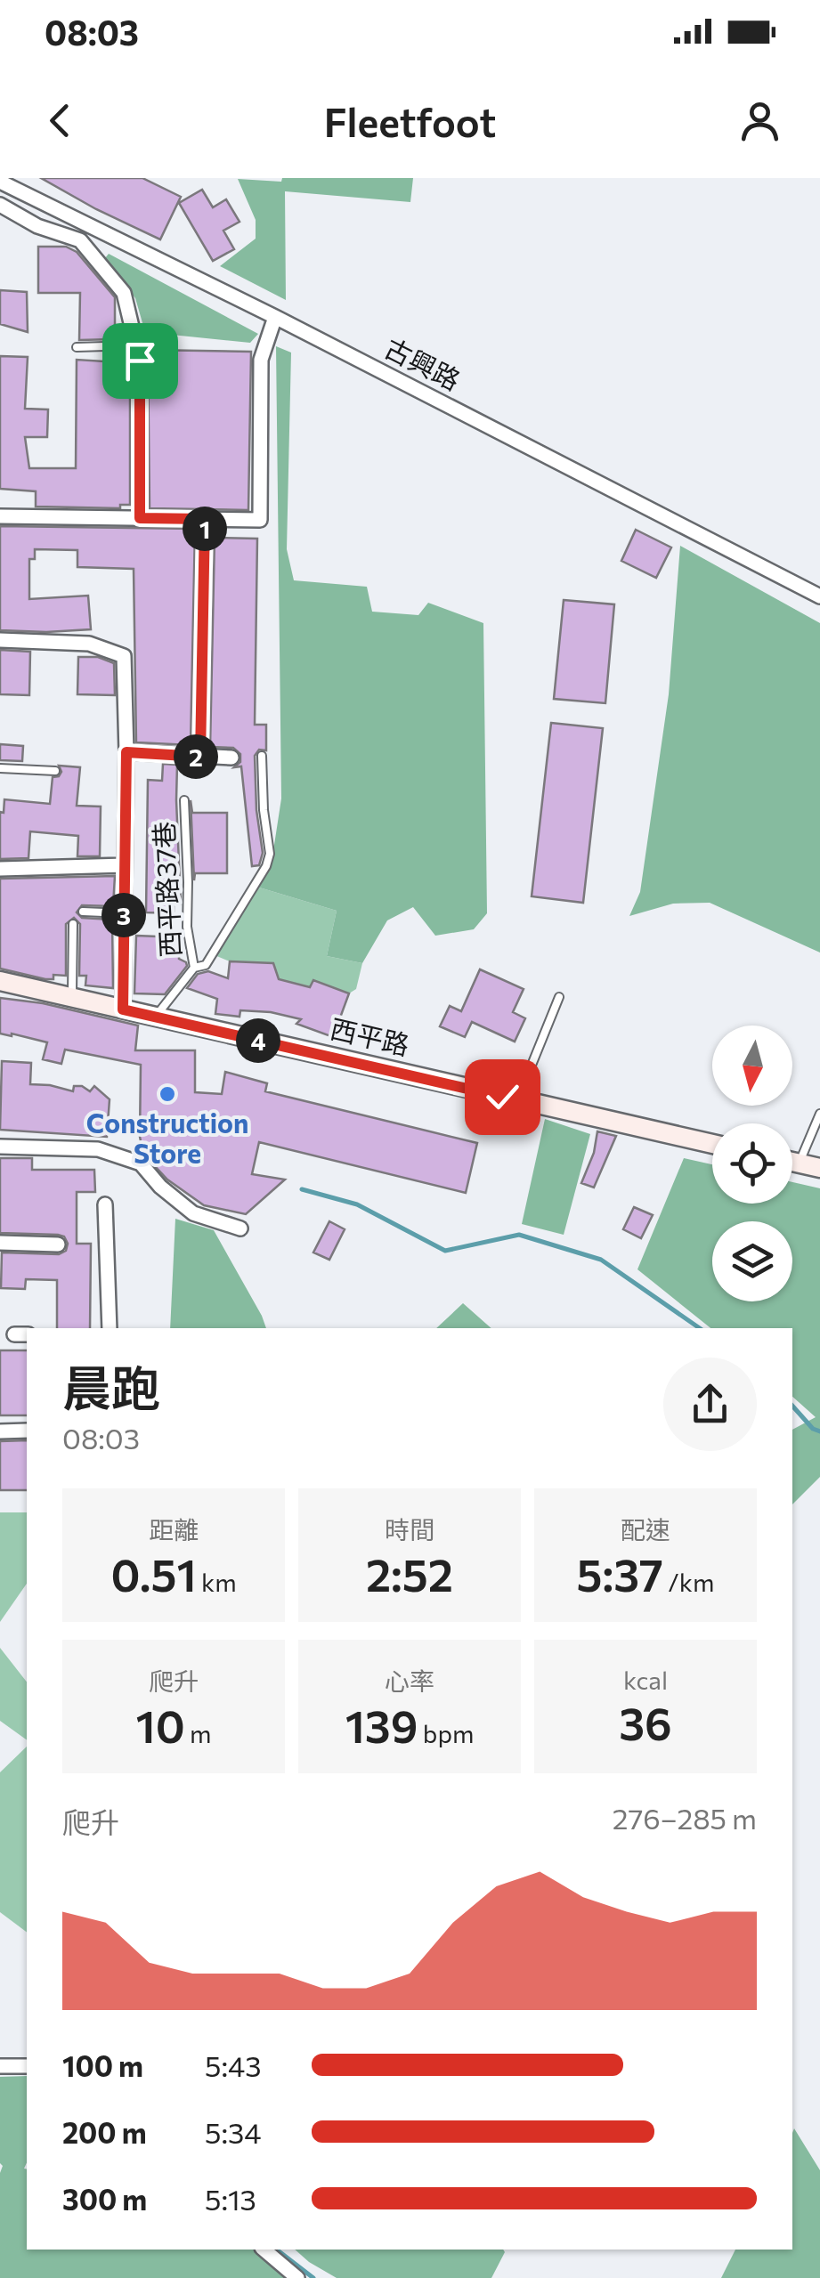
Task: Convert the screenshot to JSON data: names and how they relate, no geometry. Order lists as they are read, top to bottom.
{
  "streets": {
    "main road": ["西平路"],
    "street": ["古興路"],
    "lane": ["西平路37巷"]
  },
  "crossings": [
    ["西平路37巷", "西平路"]
  ],
  "places": ["Construction Store"],
  "north": "bottom",
  "page": {
    "status": "08:03",
    "header": "Fleetfoot",
    "pins": [
      "1",
      "2",
      "3",
      "4"
    ],
    "heading": ["晨跑", "08:03"],
    "stats": [
      ["距離", "0.51 km"],
      ["時間", "2:52"],
      ["配速", "5:37 /km"],
      ["爬升", "10 m"],
      ["心率", "139 bpm"],
      ["kcal", "36"]
    ],
    "chart": ["爬升", "276–285 m"],
    "list": [
      {
        "name": "100 m",
        "note": "5:43"
      },
      {
        "name": "200 m",
        "note": "5:34"
      },
      {
        "name": "300 m",
        "note": "5:13"
      }
    ]
  }
}
